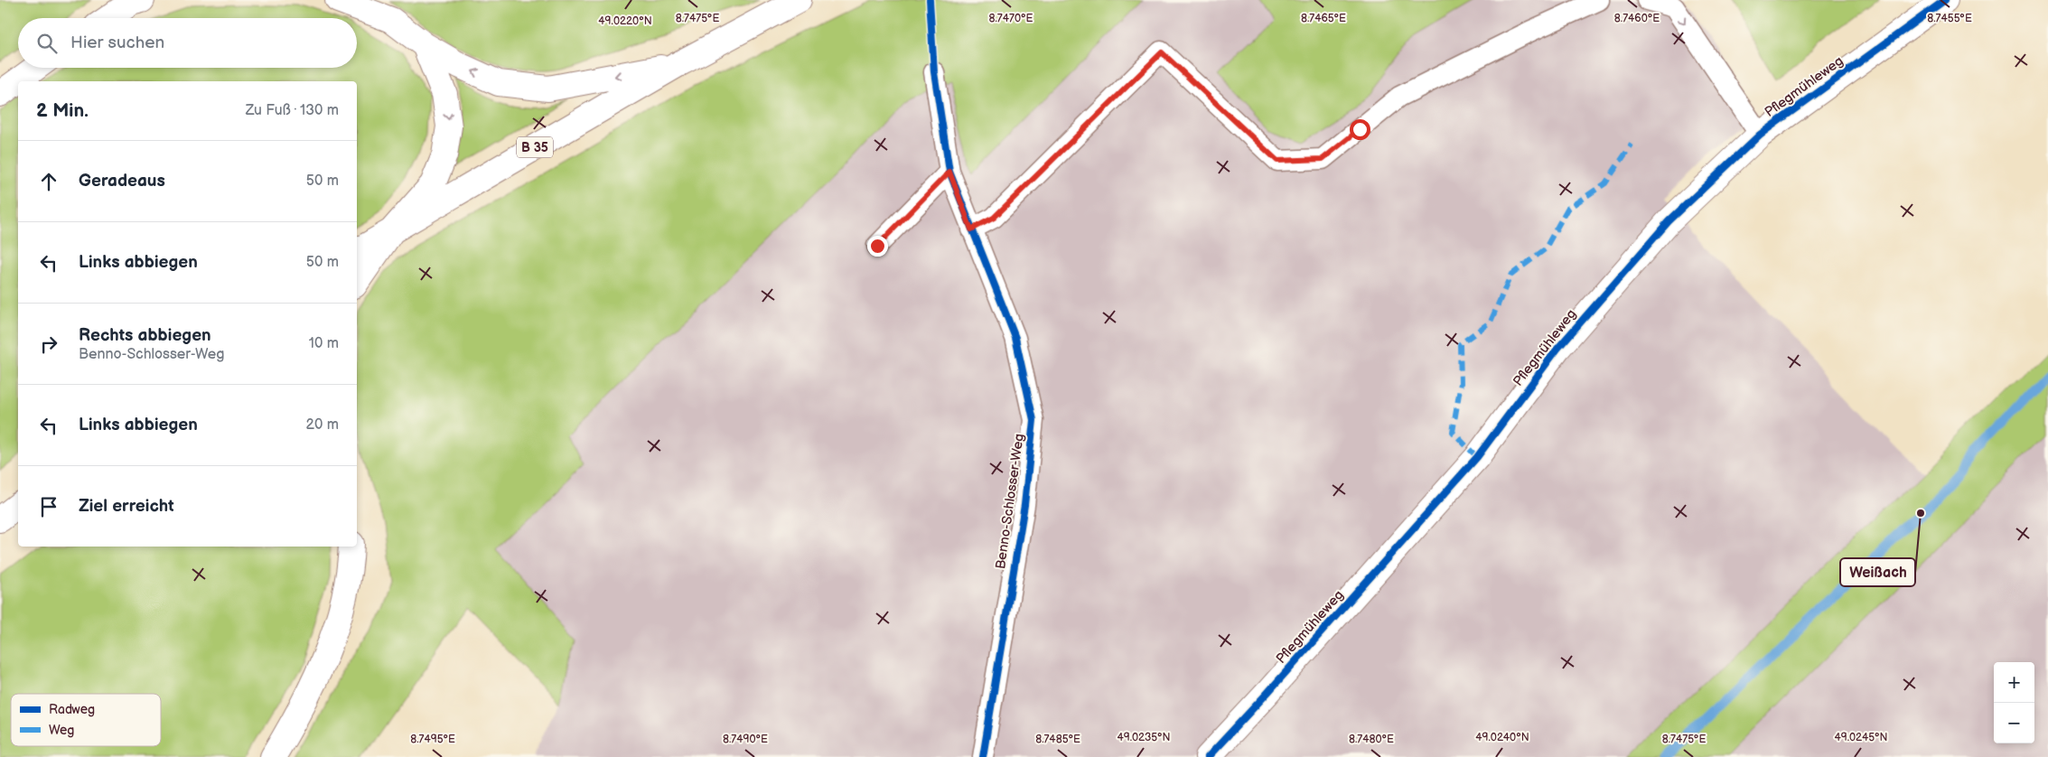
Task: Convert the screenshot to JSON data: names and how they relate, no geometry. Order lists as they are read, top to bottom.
{
  "streets": {
    "main road": ["Pflegmühleweg", "B 35"],
    "lane": ["Benno-Schlosser-Weg"]
  },
  "places": ["Weißach"],
  "legend": ["Radweg", "Weg"],
  "page": {
    "search": "Hier suchen",
    "heading": ["2 Min.", "Zu Fuß · 130 m"],
    "list": [
      ["Geradeaus", "50 m"],
      ["Links abbiegen", "50 m"],
      ["Rechts abbiegen", "Benno-Schlosser-Weg", "10 m"],
      ["Links abbiegen", "20 m"],
      "Ziel erreicht"
    ],
    "map_buttons": ["+", "−"]
  },
  "coordinates": [
    "8.7455°E",
    "8.7475°E",
    "8.7465°E",
    "8.7470°E",
    "8.7460°E",
    "49.0220°N",
    "49.0235°N",
    "49.0240°N",
    "49.0245°N",
    "8.7495°E",
    "8.7490°E",
    "8.7485°E",
    "8.7480°E"
  ]
}
